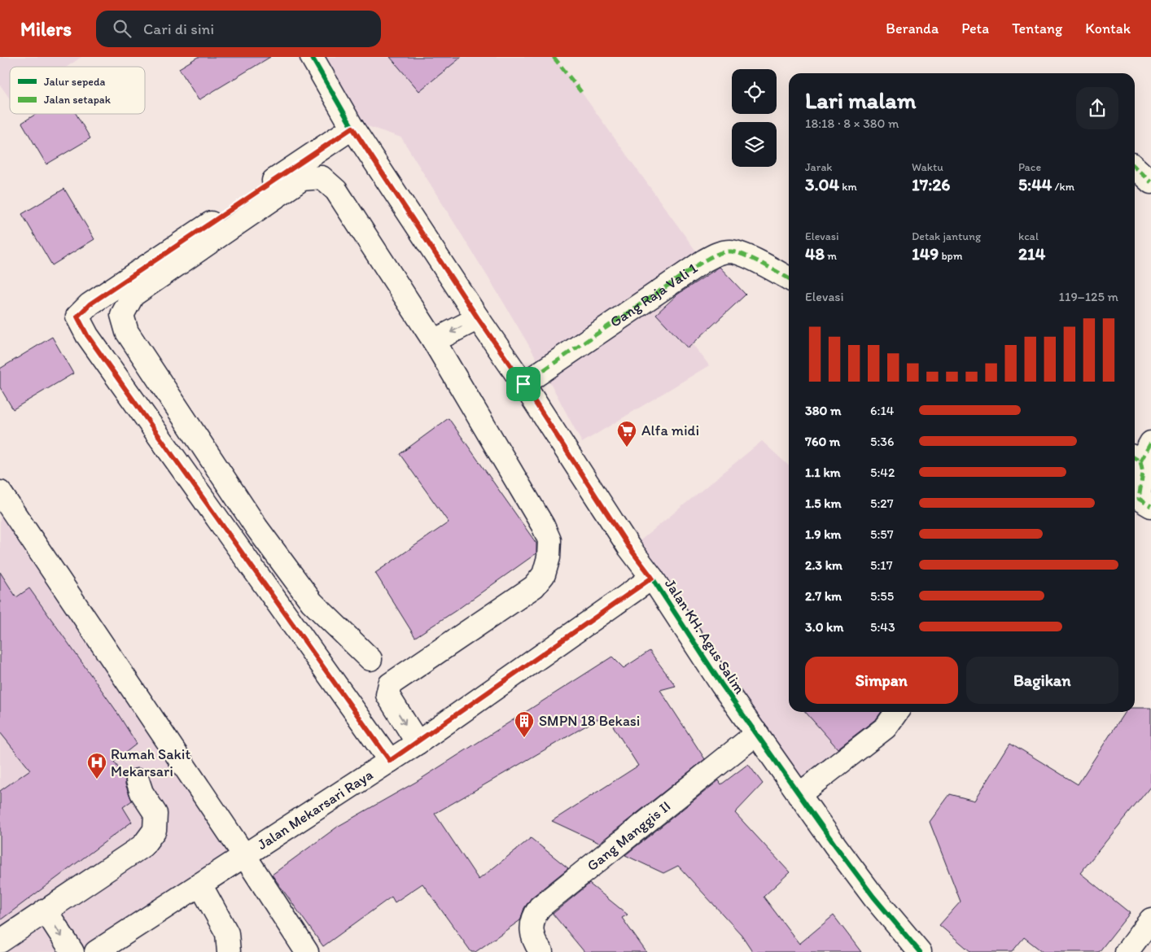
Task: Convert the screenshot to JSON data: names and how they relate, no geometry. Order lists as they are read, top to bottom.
{
  "streets": {
    "street": [
      "Gang Raja Vali 1",
      "Jalan KH. Agus Salim",
      "Jalan Mekarsari Raya",
      "Gang Manggis II"
    ]
  },
  "crossings": [
    ["Gang Raja Vali 1", "Jalan KH. Agus Salim"],
    ["Jalan KH. Agus Salim", "Jalan Mekarsari Raya"],
    ["Jalan KH. Agus Salim", "Gang Manggis II"]
  ],
  "places": {
    "supermarket": ["Alfa midi"],
    "building": ["SMPN 18 Bekasi"],
    "hospital": ["Rumah Sakit Mekarsari"]
  },
  "legend": ["Jalur sepeda", "Jalan setapak"],
  "page": {
    "header": "Milers",
    "search": "Cari di sini",
    "nav": [
      "Beranda",
      "Peta",
      "Tentang",
      "Kontak"
    ],
    "heading": ["Lari malam", "18:18 · 8 × 380 m"],
    "stats": [
      ["Jarak", "3.04 km"],
      ["Waktu", "17:26"],
      ["Pace", "5:44 /km"],
      ["Elevasi", "48 m"],
      ["Detak jantung", "149 bpm"],
      ["kcal", "214"]
    ],
    "chart": ["Elevasi", "119–125 m"],
    "list": [
      {
        "name": "380 m",
        "note": "6:14"
      },
      {
        "name": "760 m",
        "note": "5:36"
      },
      {
        "name": "1.1 km",
        "note": "5:42"
      },
      {
        "name": "1.5 km",
        "note": "5:27"
      },
      {
        "name": "1.9 km",
        "note": "5:57"
      },
      {
        "name": "2.3 km",
        "note": "5:17"
      },
      {
        "name": "2.7 km",
        "note": "5:55"
      },
      {
        "name": "3.0 km",
        "note": "5:43"
      }
    ],
    "buttons": ["Simpan", "Bagikan"]
  }
}
